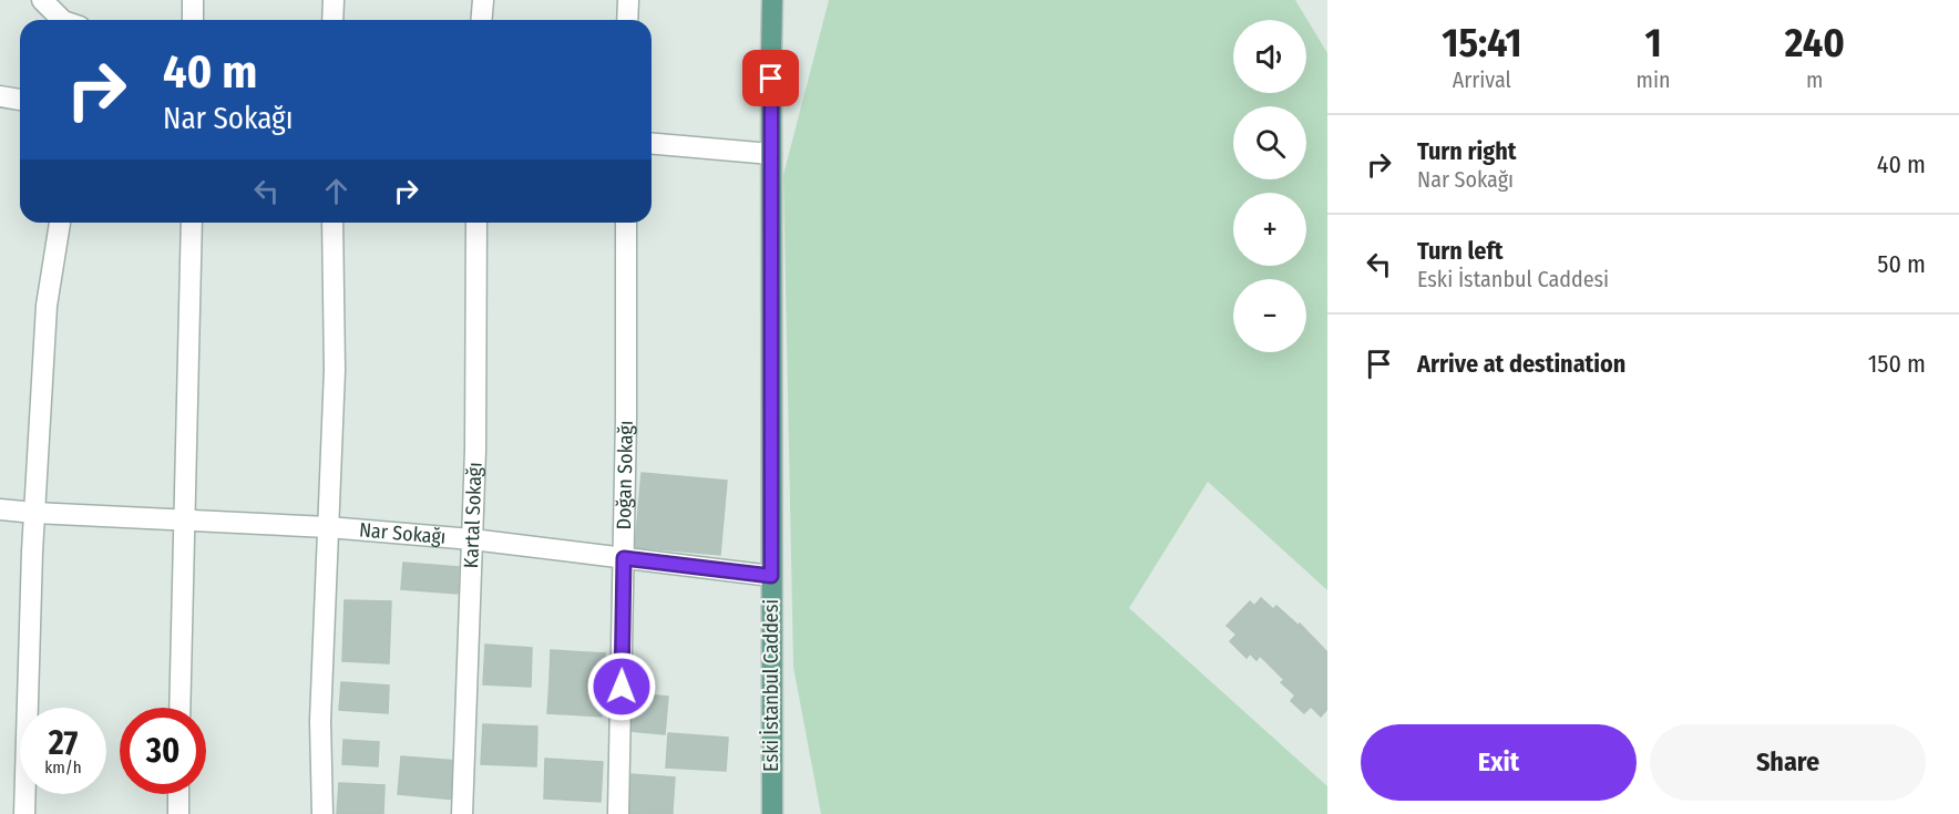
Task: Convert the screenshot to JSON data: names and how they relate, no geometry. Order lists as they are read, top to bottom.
{
  "streets": {
    "main road": ["Eski İstanbul Caddesi"],
    "street": ["Doğan Sokağı", "Kartal Sokağı", "Nar Sokağı"]
  },
  "crossings": [
    ["Doğan Sokağı", "Nar Sokağı"],
    ["Kartal Sokağı", "Nar Sokağı"],
    ["Nar Sokağı", "Eski İstanbul Caddesi"]
  ],
  "page": {
    "eta": [
      "15:41",
      "Arrival",
      "1",
      "min",
      "240",
      "m"
    ],
    "map_buttons": ["+", "−"],
    "turn": ["40 m", "Nar Sokağı"],
    "list": [
      {
        "name": "Turn right",
        "note": "Nar Sokağı",
        "value": "40 m"
      },
      {
        "name": "Turn left",
        "note": "Eski İstanbul Caddesi",
        "value": "50 m"
      },
      {
        "name": "Arrive at destination",
        "value": "150 m"
      }
    ],
    "speed": "27 km/h",
    "limit": "30",
    "buttons": ["Exit", "Share"]
  }
}
